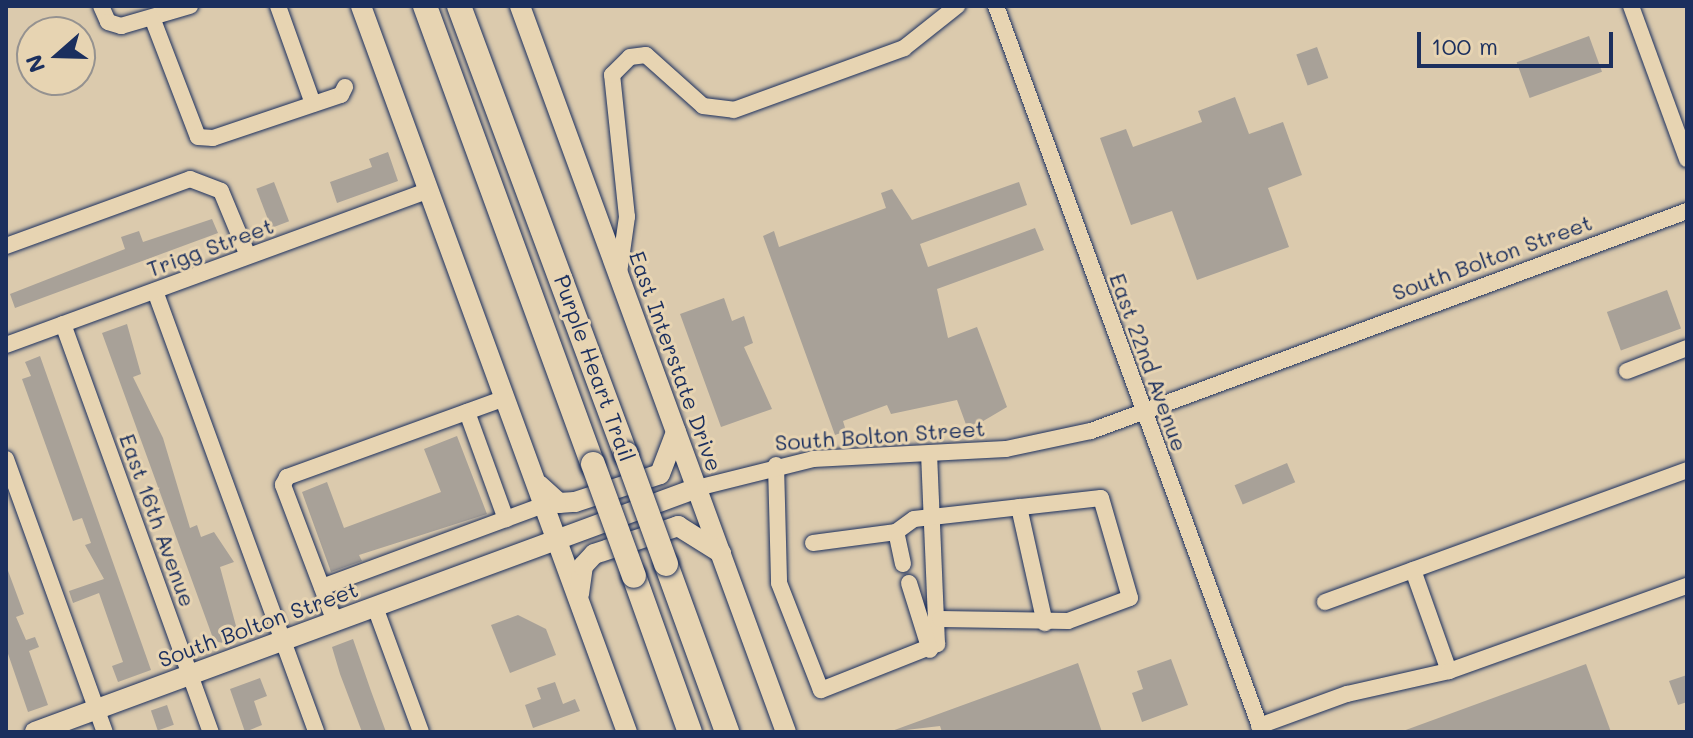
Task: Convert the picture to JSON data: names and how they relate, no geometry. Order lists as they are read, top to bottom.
{
  "streets": {
    "highway": ["Purple Heart Trail"],
    "main road": ["South Bolton Street", "East Interstate Drive"],
    "street": ["Trigg Street", "East 22nd Avenue", "East 16th Avenue"]
  },
  "crossings": [
    ["Trigg Street", "East 16th Avenue"],
    ["South Bolton Street", "East Interstate Drive"],
    ["South Bolton Street", "East 22nd Avenue"],
    ["South Bolton Street", "East 16th Avenue"]
  ],
  "scale_bar": "100 m",
  "north": "left"
}
